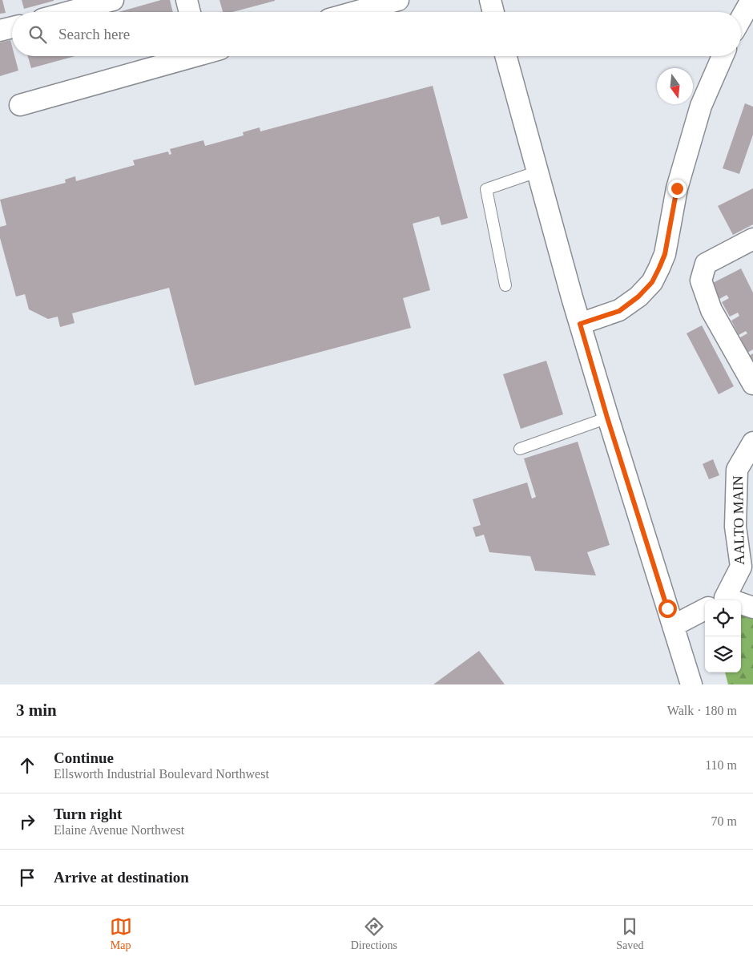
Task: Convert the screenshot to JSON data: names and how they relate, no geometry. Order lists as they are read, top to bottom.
{
  "streets": {
    "street": ["AALTO MAIN"]
  },
  "north": "bottom",
  "page": {
    "search": "Search here",
    "heading": ["3 min", "Walk · 180 m"],
    "list": [
      ["Continue", "Ellsworth Industrial Boulevard Northwest", "110 m"],
      ["Turn right", "Elaine Avenue Northwest", "70 m"],
      "Arrive at destination"
    ],
    "nav": ["Map", "Directions", "Saved"]
  }
}
